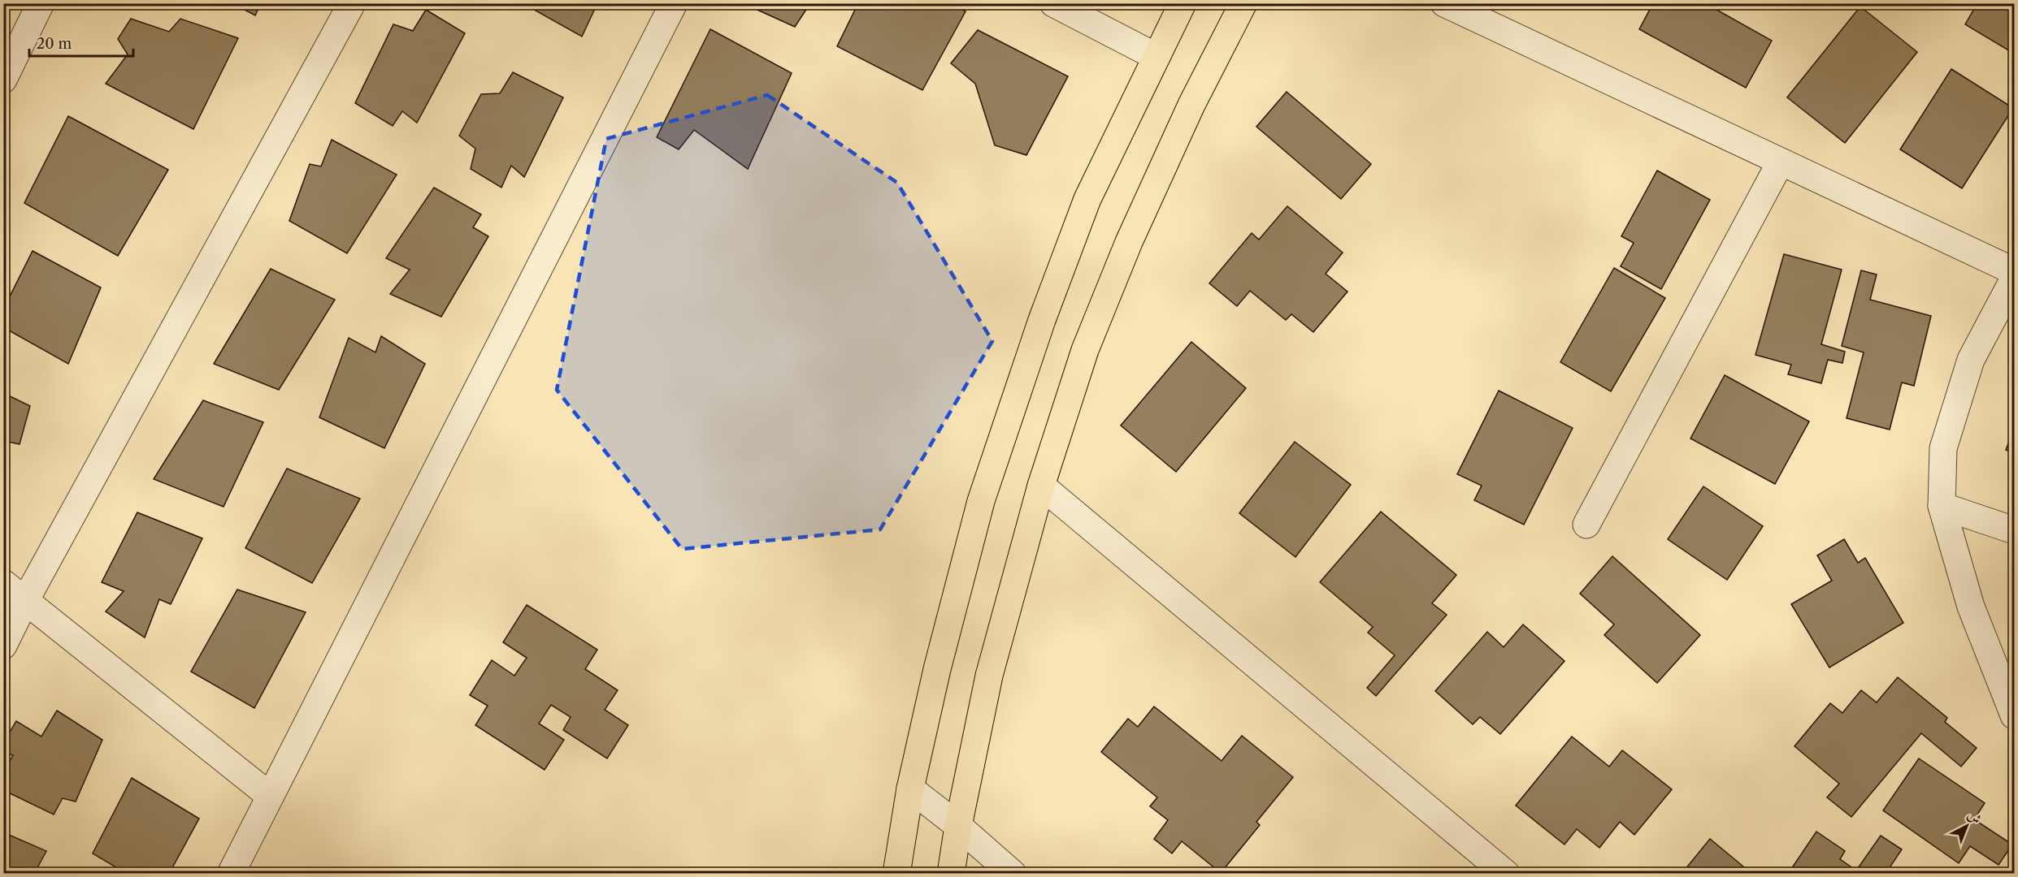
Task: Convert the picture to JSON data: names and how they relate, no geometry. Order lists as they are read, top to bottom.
{
  "scale_bar": "20 m",
  "north": "top right"
}
